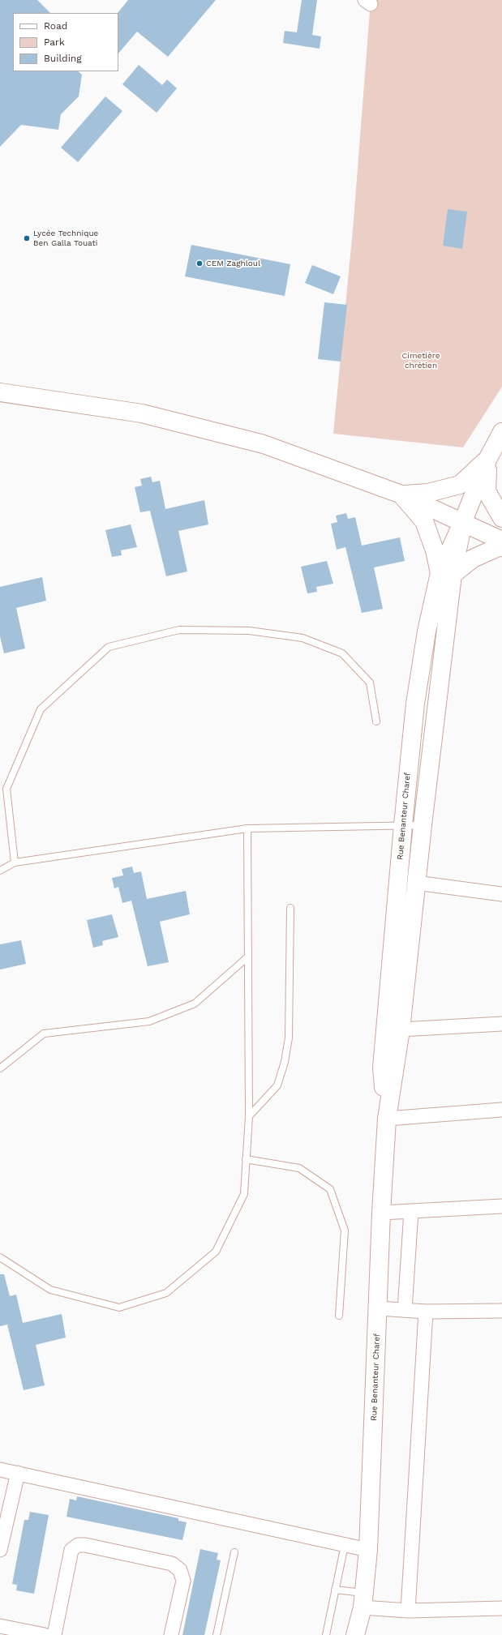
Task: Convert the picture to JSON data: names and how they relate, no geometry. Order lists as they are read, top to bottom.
{
  "streets": {
    "main road": ["Rue Benanteur Charef"]
  },
  "parks": ["Cimetière chrétien"],
  "places": ["Lycée Technique Ben Galla Touati", "CEM Zaghloul"],
  "legend": ["Road", "Park", "Building"]
}
